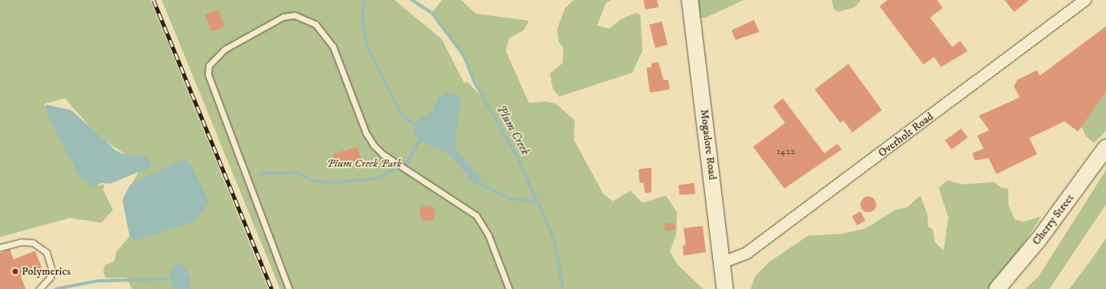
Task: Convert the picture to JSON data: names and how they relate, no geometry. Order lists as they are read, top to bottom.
{
  "streets": {
    "street": ["Overholt Road", "Mogadore Road", "Cherry Street"]
  },
  "crossings": [
    ["Overholt Road", "Mogadore Road"]
  ],
  "water": ["Plum Creek"],
  "parks": ["Plum Creek Park"],
  "places": ["Polymerics"],
  "house_numbers": ["1422"]
}
